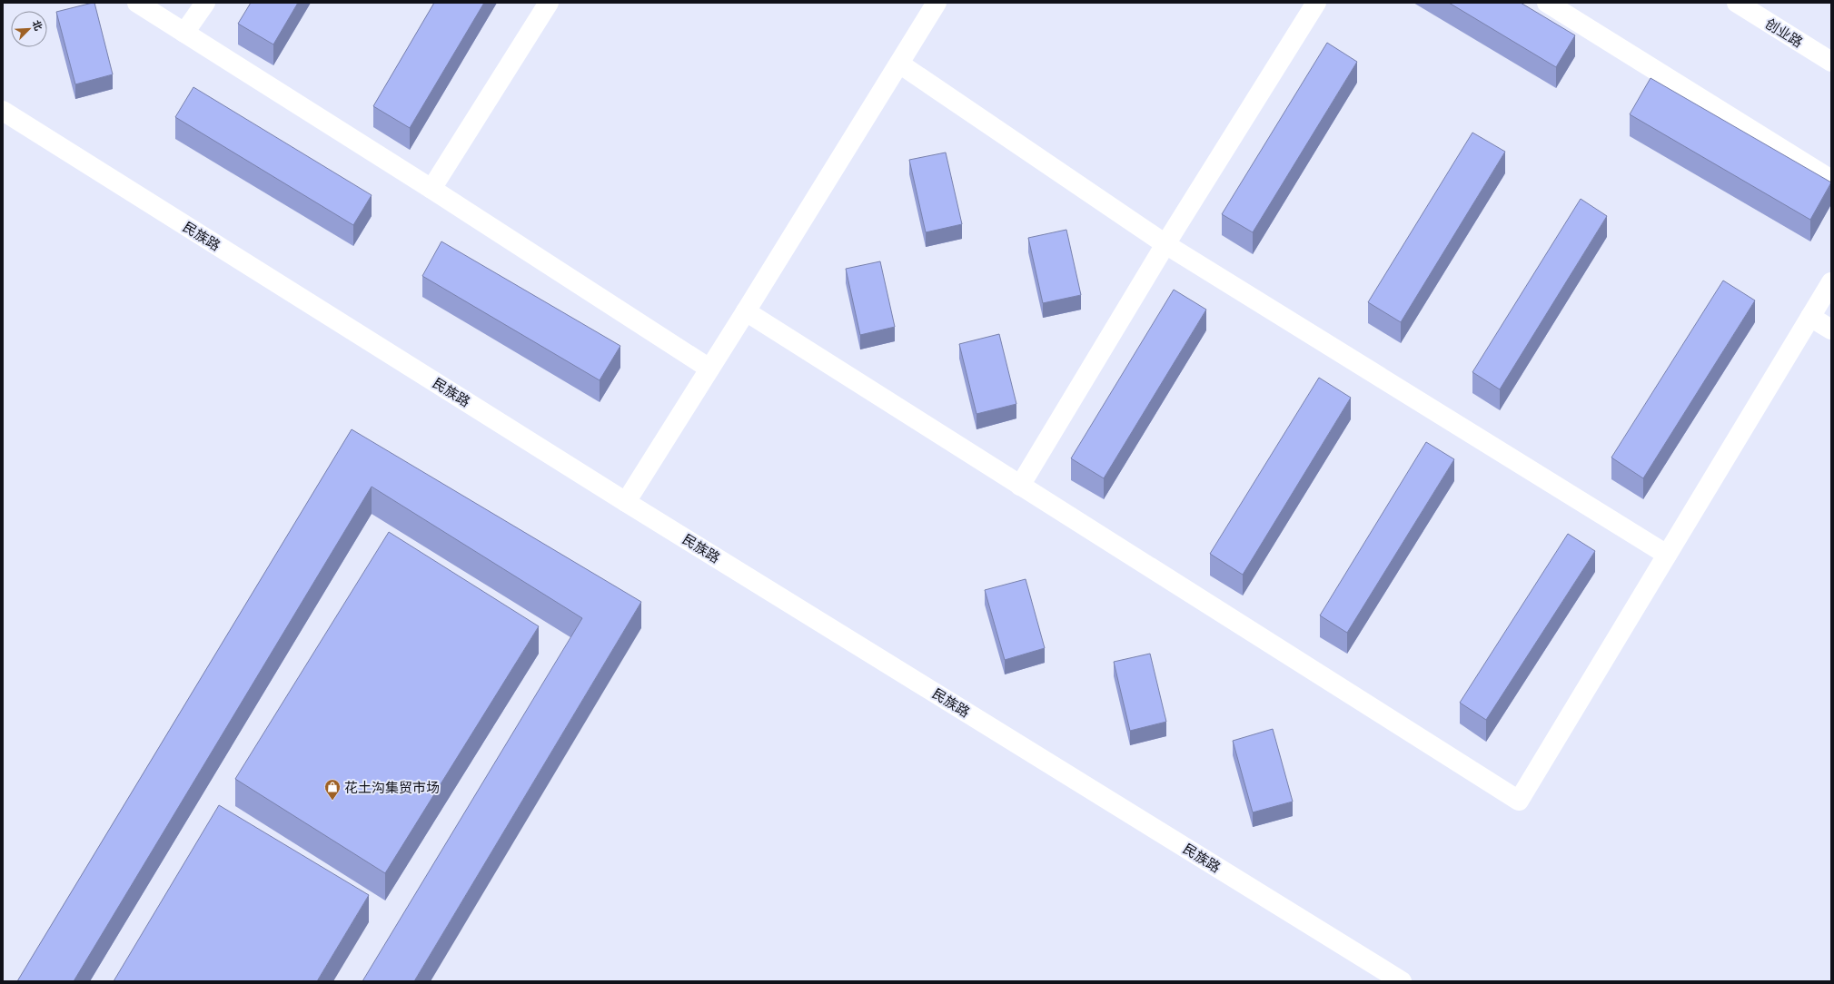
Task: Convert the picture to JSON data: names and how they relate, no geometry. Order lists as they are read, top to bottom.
{
  "streets": {
    "street": ["创业路", "民族路"]
  },
  "places": {
    "shop": ["花土沟集贸市场"]
  },
  "north": "top right"
}
